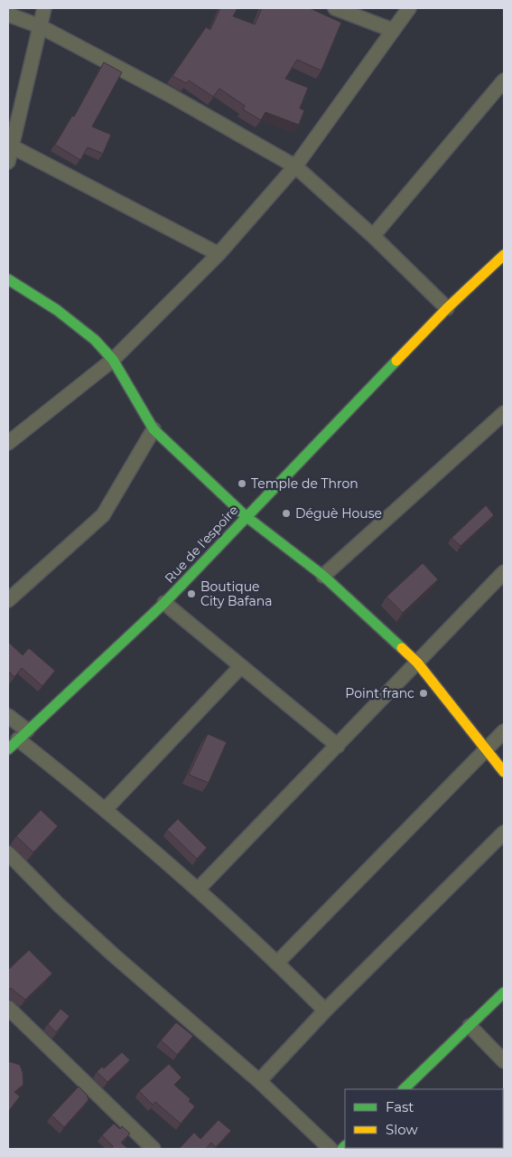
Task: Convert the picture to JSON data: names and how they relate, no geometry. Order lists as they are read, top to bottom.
{
  "streets": {
    "street": ["Rue de l'espoire"]
  },
  "places": [
    "Temple de Thron",
    "Déguè House",
    "Boutique City Bafana",
    "Point franc"
  ],
  "legend": ["Fast", "Slow"]
}
